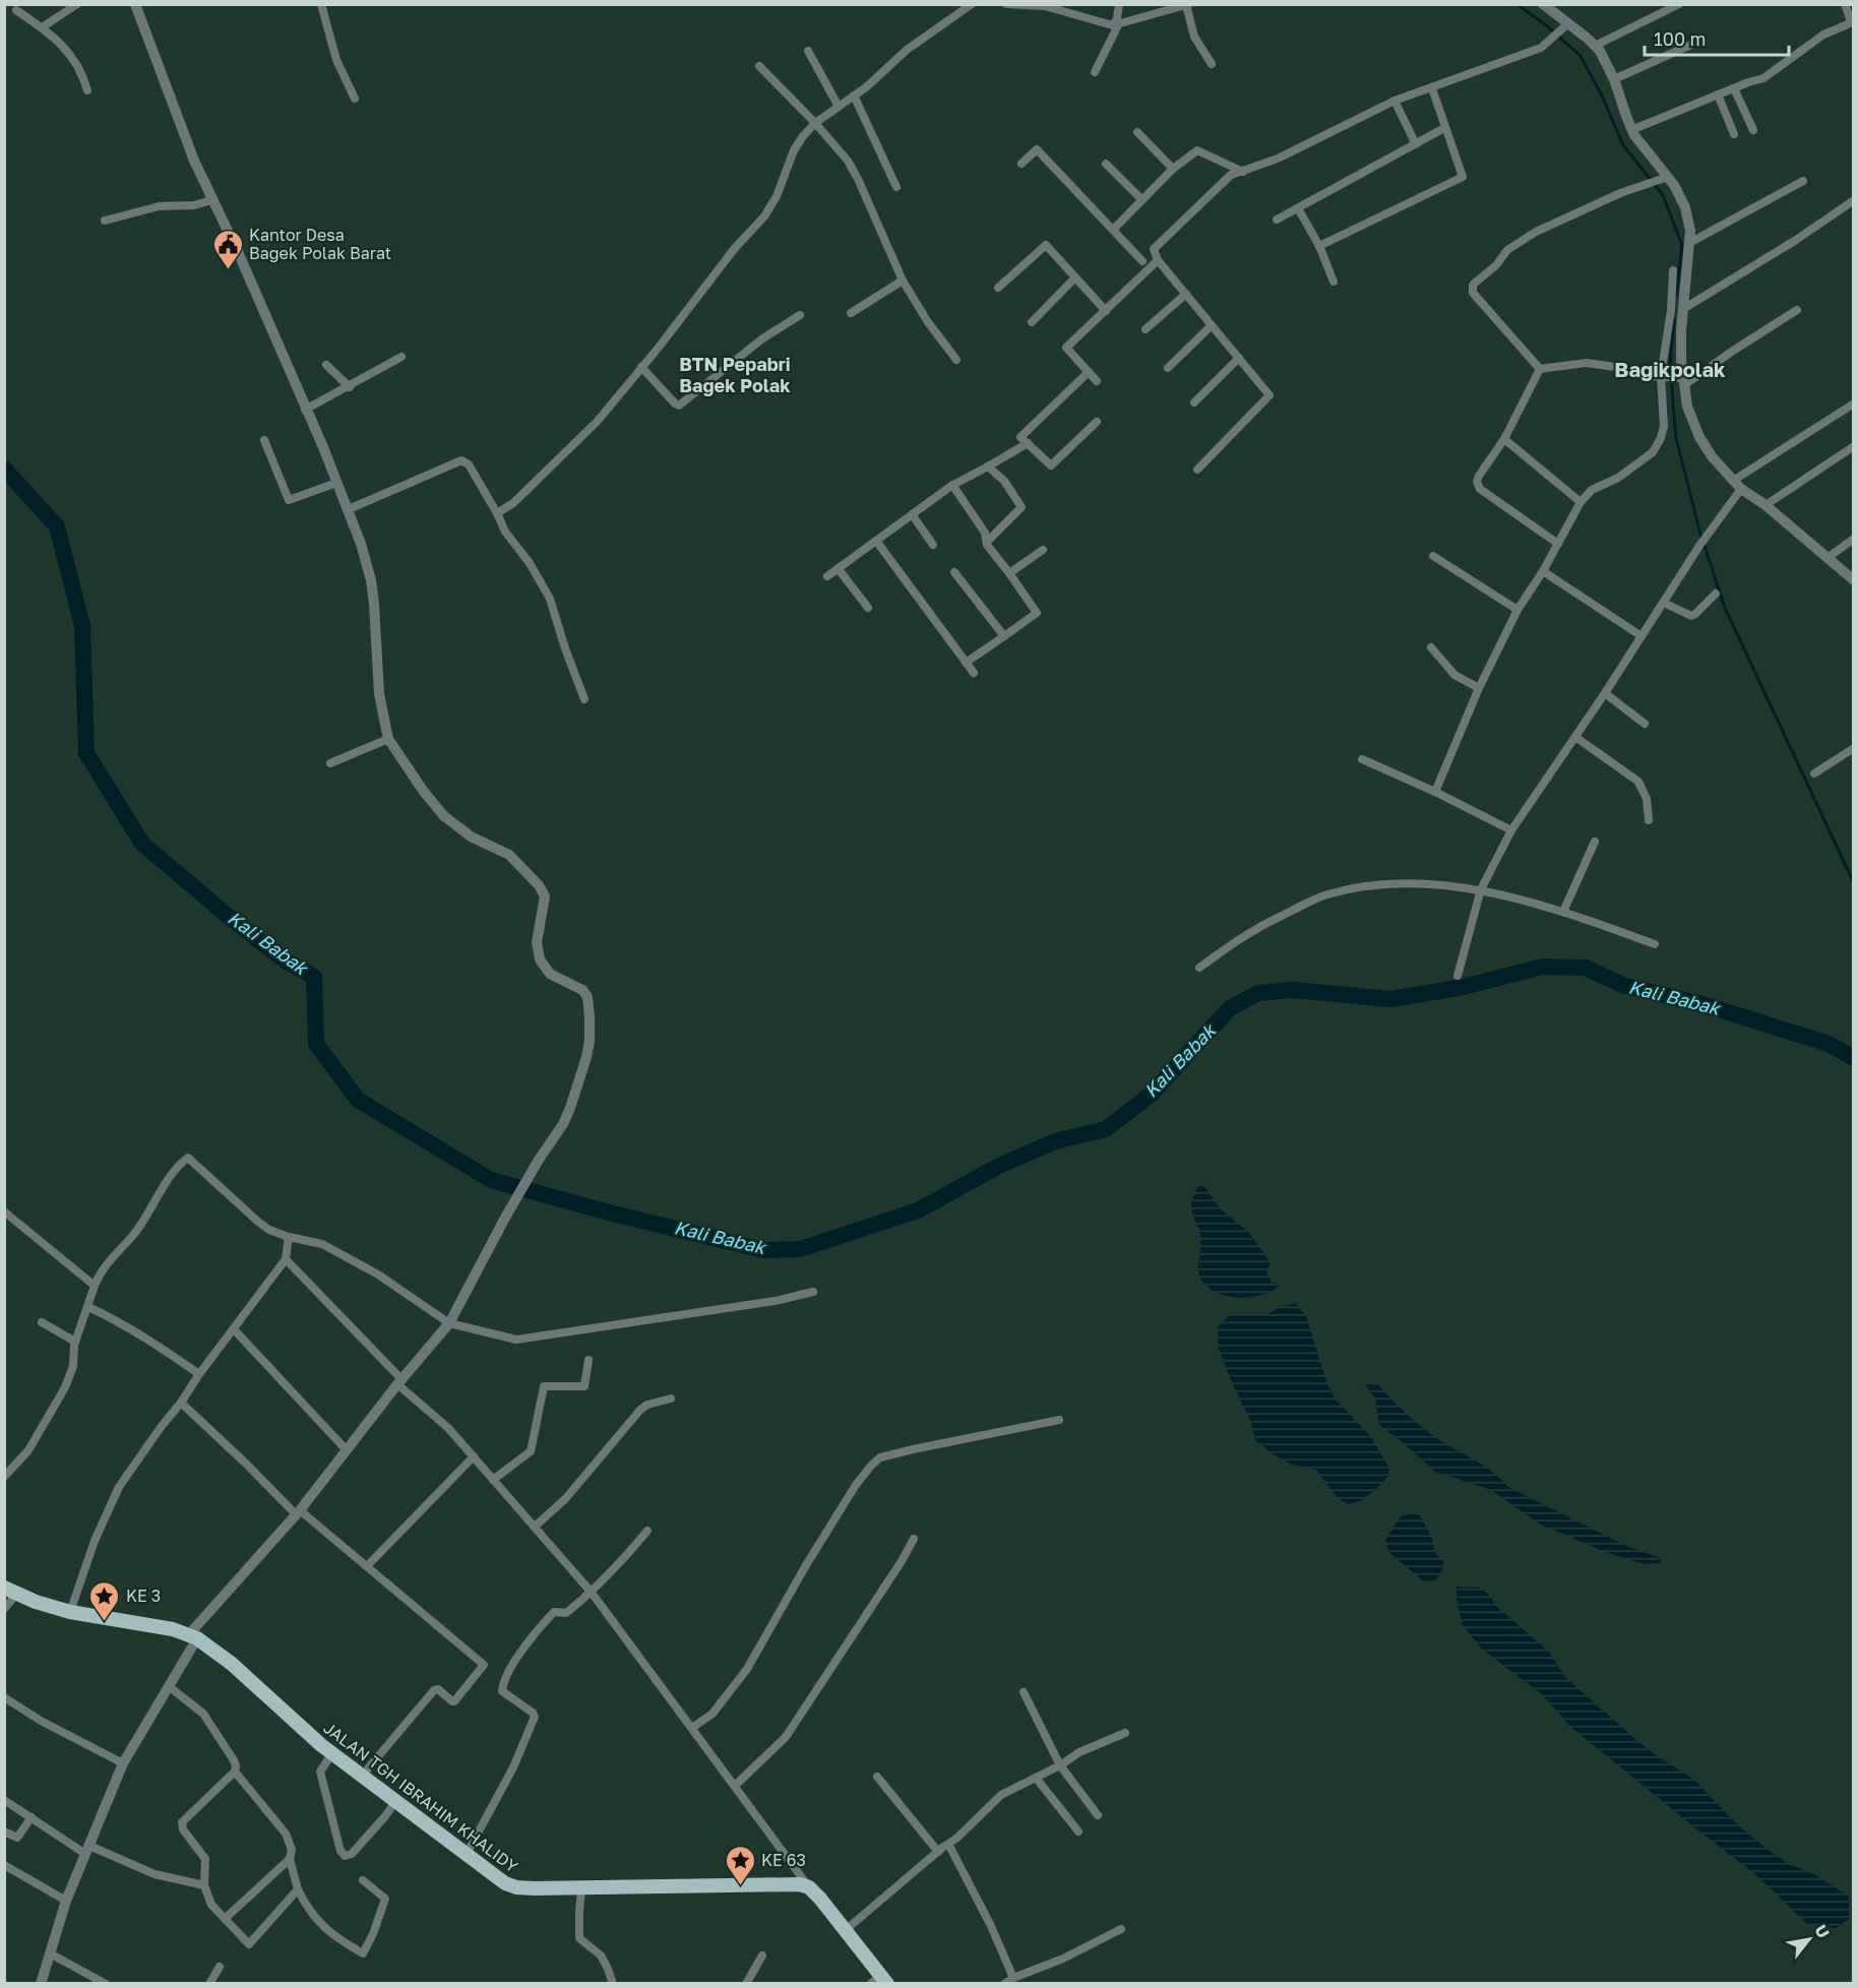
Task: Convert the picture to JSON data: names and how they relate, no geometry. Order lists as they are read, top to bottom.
{
  "streets": {
    "main road": ["JALAN TGH IBRAHIM KHALIDY"]
  },
  "districts": ["BTN Pepabri Bagek Polak", "Bagikpolak"],
  "water": ["Kali Babak"],
  "places": {
    "public building": ["Kantor Desa Bagek Polak Barat"],
    "place": ["KE 3", "KE 63"]
  },
  "scale_bar": "100 m",
  "north": "top right"
}
